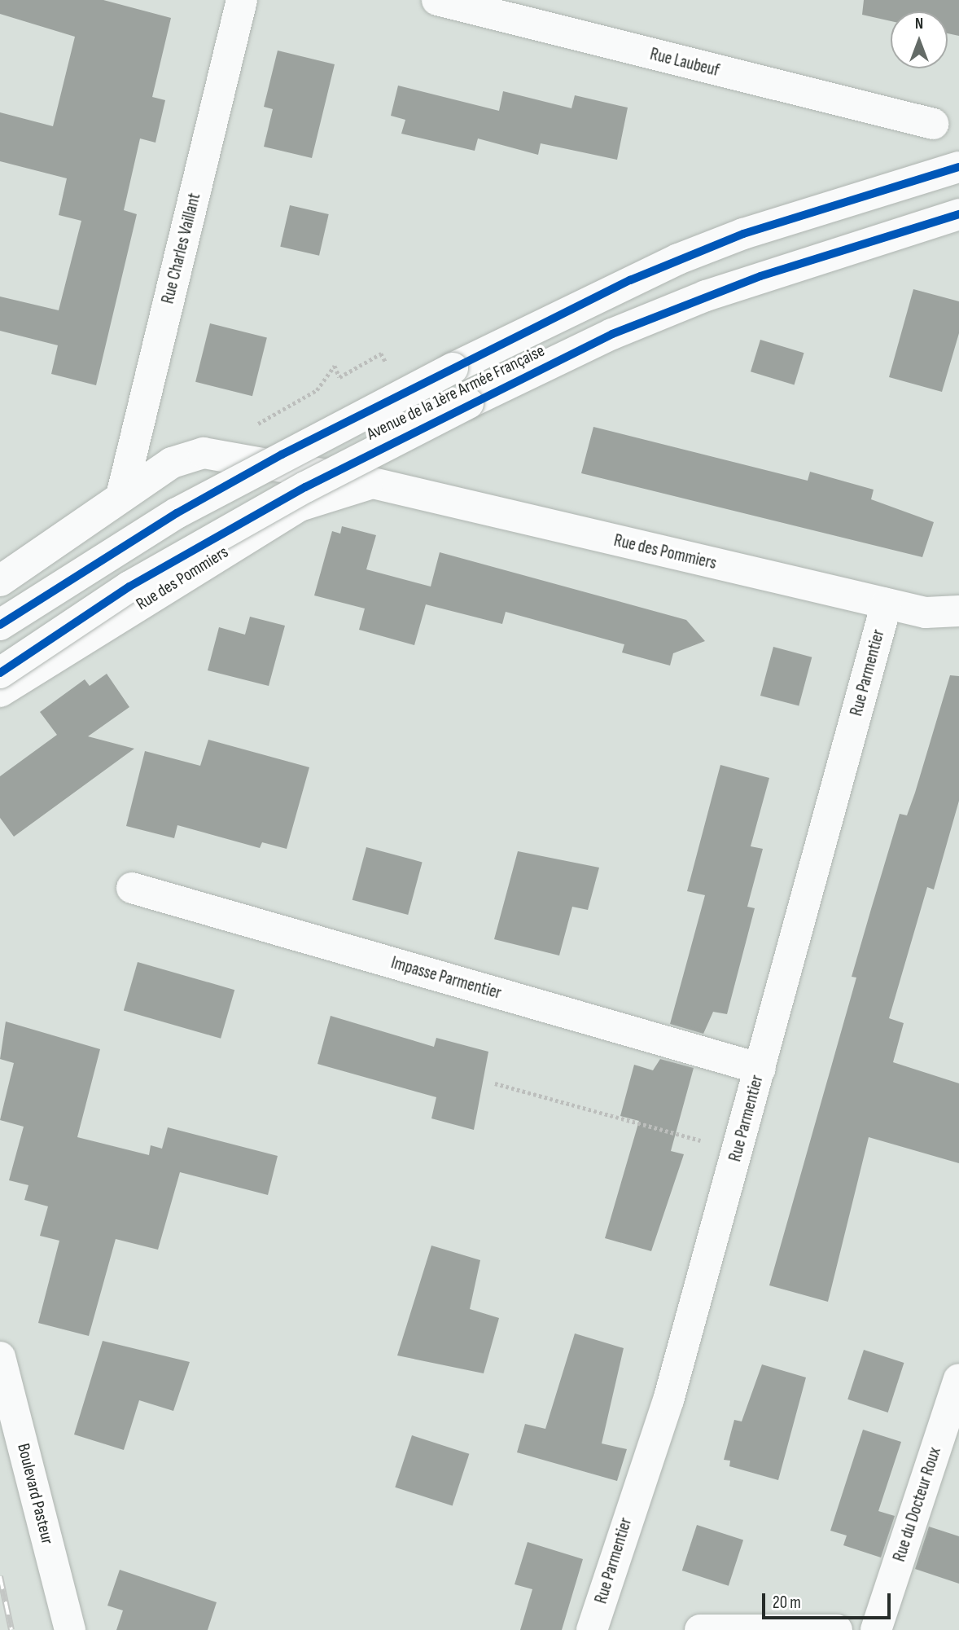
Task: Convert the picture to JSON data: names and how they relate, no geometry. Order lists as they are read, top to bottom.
{
  "streets": {
    "street": [
      "Rue Laubeuf",
      "Rue Charles Vaillant",
      "Avenue de la 1ère Armée Française",
      "Rue des Pommiers",
      "Rue Parmentier",
      "Impasse Parmentier",
      "Boulevard Pasteur",
      "Rue du Docteur Roux"
    ]
  },
  "crossings": [
    ["Rue Charles Vaillant", "Rue des Pommiers"],
    ["Rue des Pommiers", "Rue Parmentier"],
    ["Rue Parmentier", "Impasse Parmentier"]
  ],
  "scale_bar": "20 m",
  "north": "top"
}
